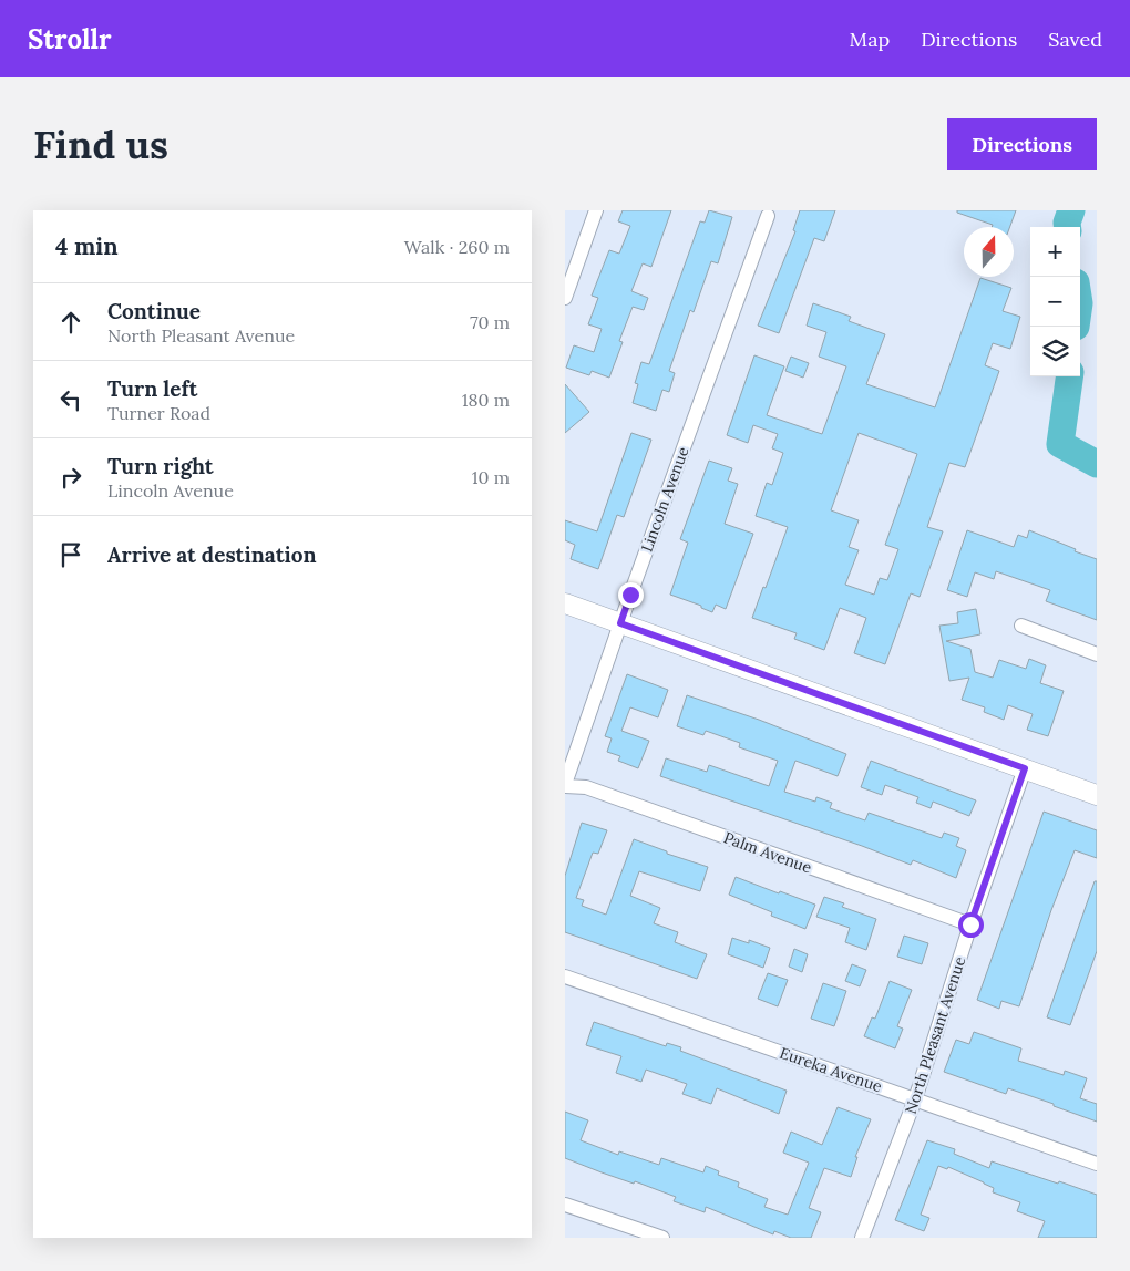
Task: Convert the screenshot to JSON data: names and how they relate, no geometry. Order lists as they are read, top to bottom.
{
  "streets": {
    "street": [
      "Lincoln Avenue",
      "Palm Avenue",
      "North Pleasant Avenue",
      "Eureka Avenue"
    ]
  },
  "crossings": [
    ["Lincoln Avenue", "Palm Avenue"],
    ["Palm Avenue", "North Pleasant Avenue"],
    ["North Pleasant Avenue", "Eureka Avenue"]
  ],
  "north": "top",
  "page": {
    "header": "Strollr",
    "nav": ["Map", "Directions", "Saved"],
    "buttons": "Directions",
    "title": "Find us",
    "heading": ["4 min", "Walk · 260 m"],
    "map_buttons": ["+", "−"],
    "list": [
      ["Continue", "North Pleasant Avenue", "70 m"],
      ["Turn left", "Turner Road", "180 m"],
      ["Turn right", "Lincoln Avenue", "10 m"],
      "Arrive at destination"
    ]
  }
}
